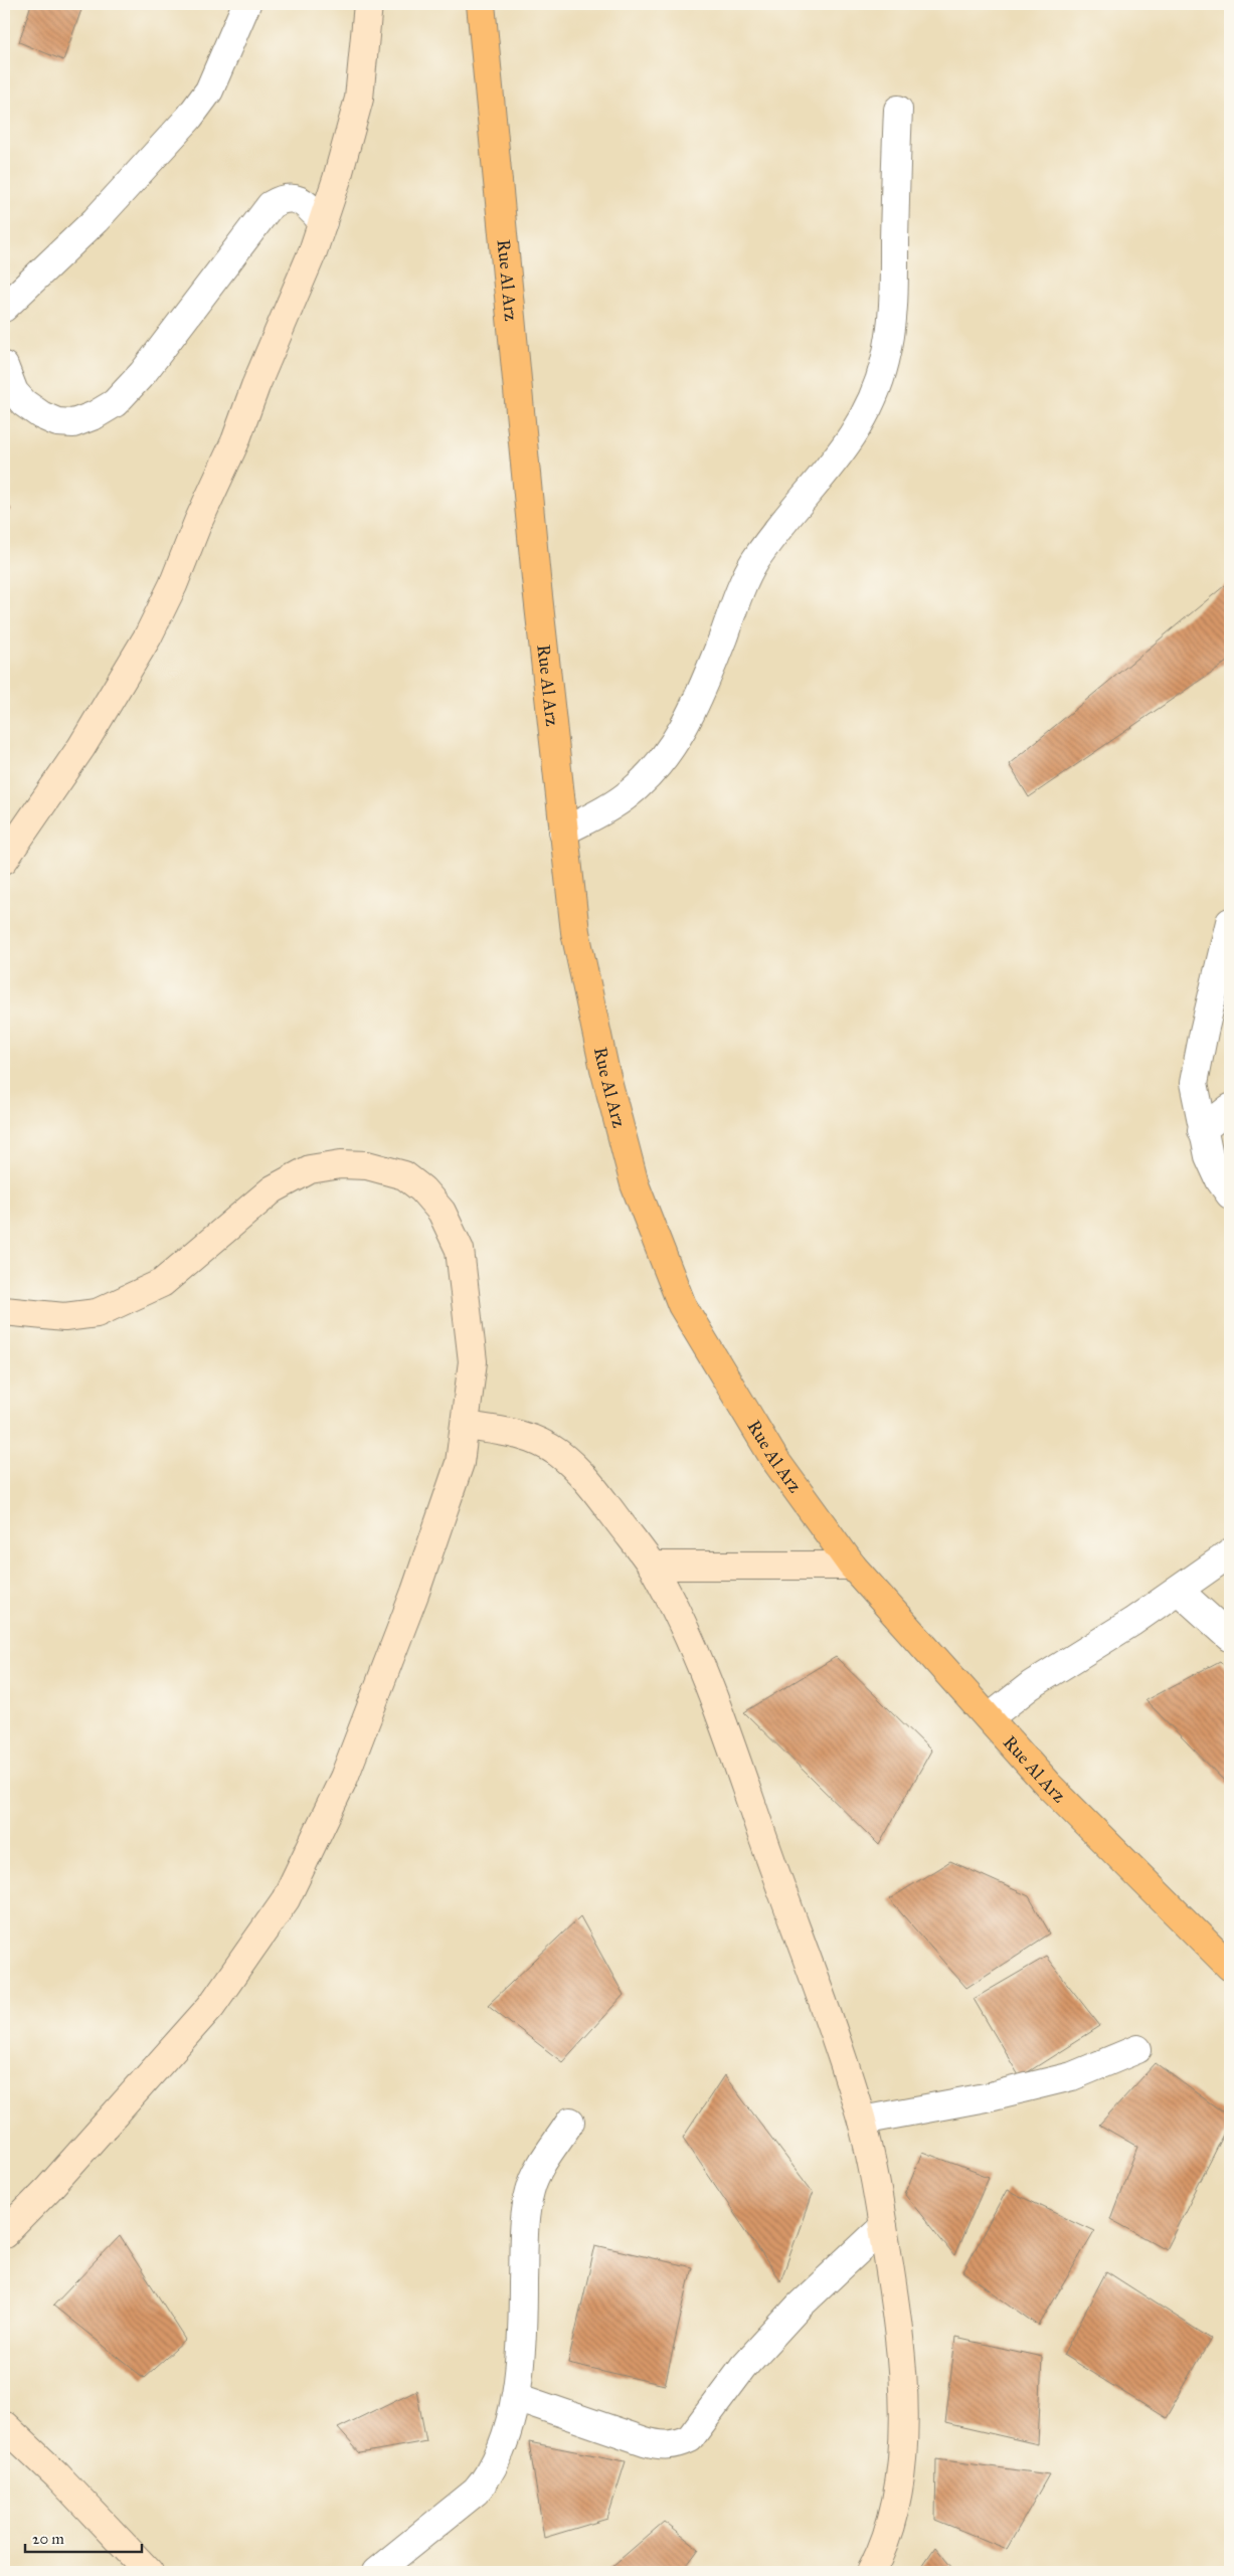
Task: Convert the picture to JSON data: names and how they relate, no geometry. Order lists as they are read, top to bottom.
{
  "streets": {
    "main road": ["Rue Al Arz"]
  },
  "scale_bar": "20 m"
}
